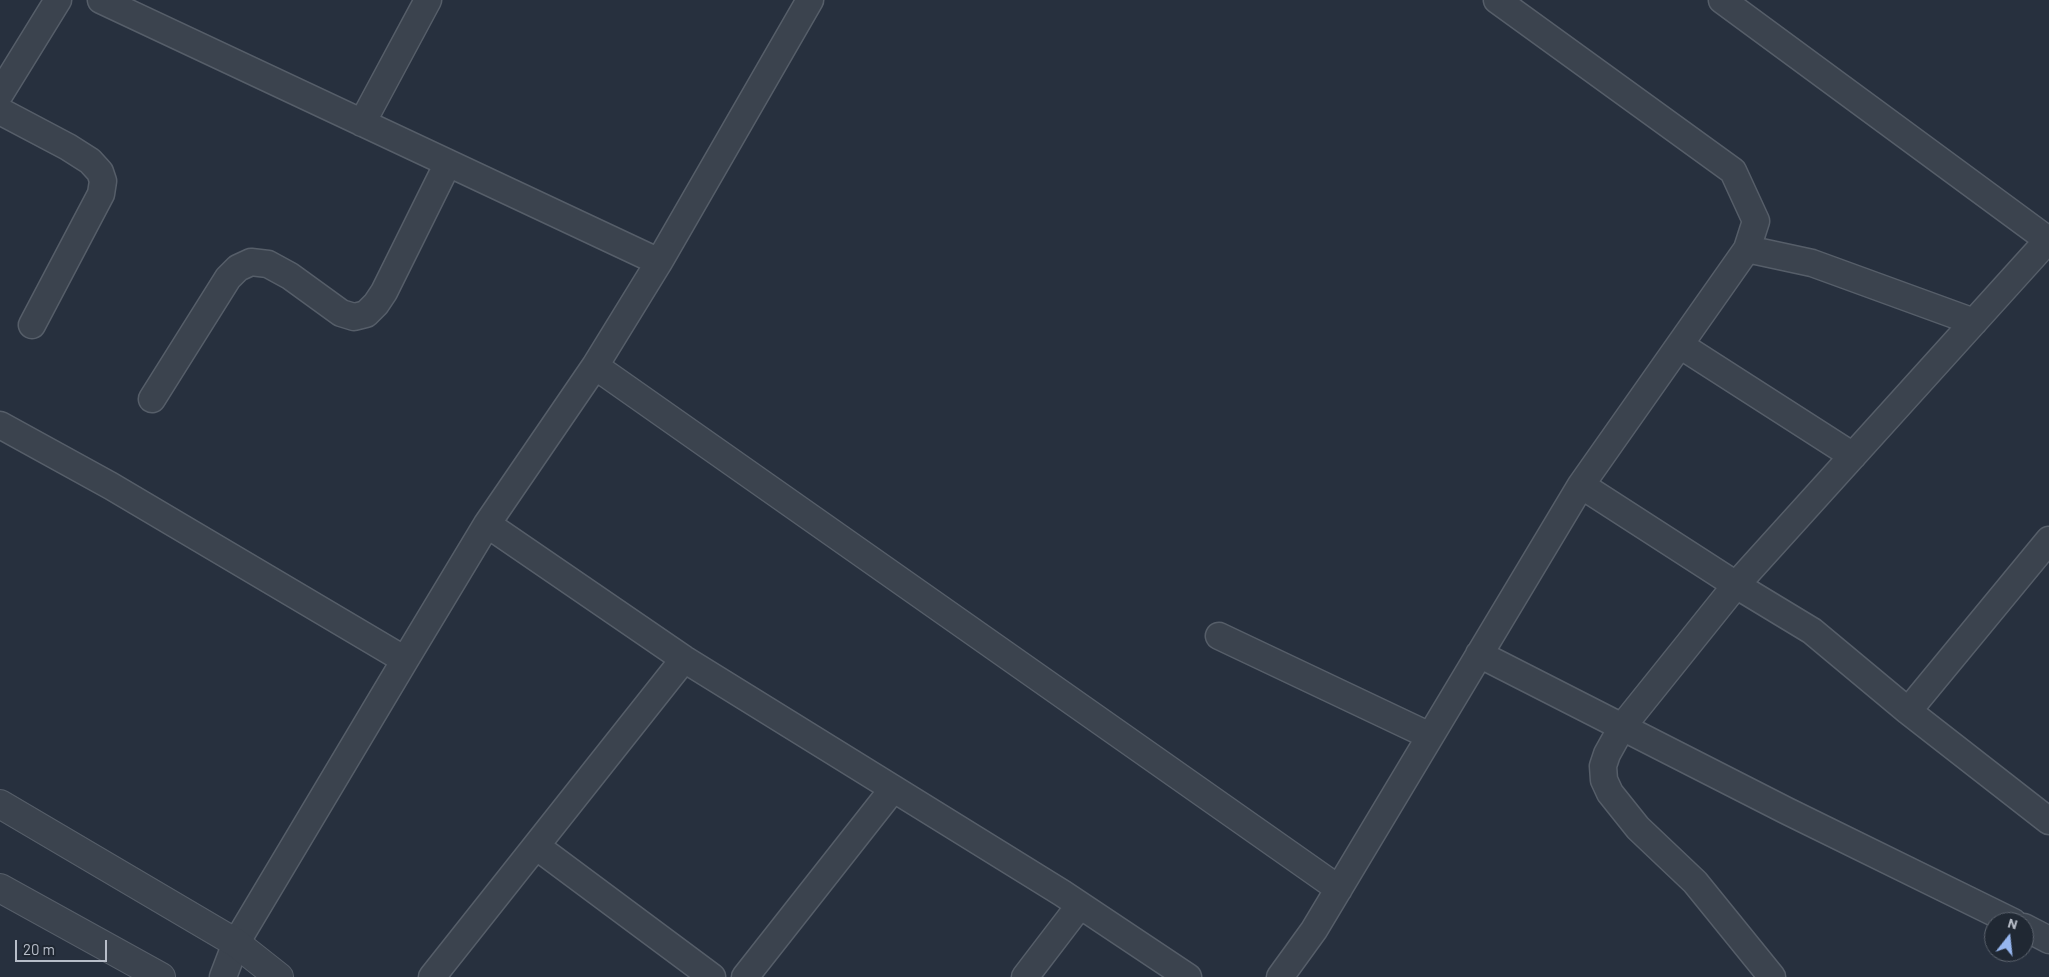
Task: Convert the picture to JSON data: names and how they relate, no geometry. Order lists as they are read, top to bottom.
{
  "scale_bar": "20 m",
  "north": "top"
}
